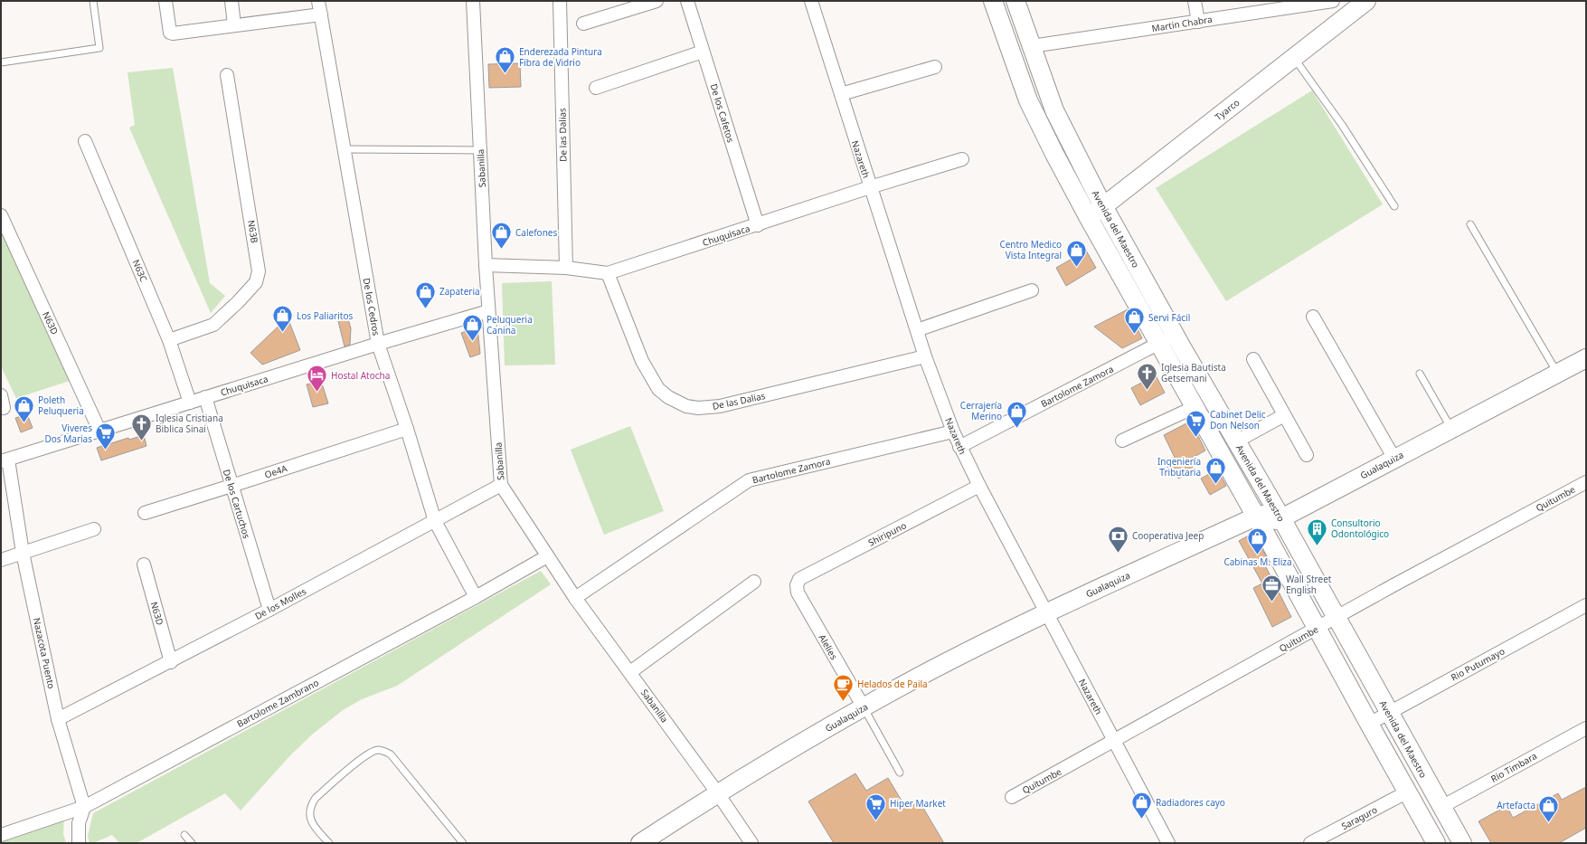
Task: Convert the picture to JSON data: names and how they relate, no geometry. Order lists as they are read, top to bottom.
{
  "streets": {
    "main road": ["Tyarco", "Avenida del Maestro", "Gualaquiza"],
    "street": [
      "Martin Chabra",
      "De los Cafetos",
      "De las Dalias",
      "Nazareth",
      "Sabanilla",
      "N63B",
      "Chuquisaca",
      "N63C",
      "De los Cedros",
      "N63D",
      "Bartolome Zamora",
      "Oe4A",
      "Quitumbe",
      "De los Cartuchos",
      "Shiripuno",
      "De los Molles",
      "Alelies",
      "Nazacota Puento",
      "Rio Putumayo",
      "Bartolome Zambrano",
      "Rio Timbara",
      "Saraguro"
    ]
  },
  "crossings": [
    ["Martin Chabra", "Avenida del Maestro"],
    ["Tyarco", "Avenida del Maestro"],
    ["De los Cafetos", "Chuquisaca"],
    ["De las Dalias", "Nazareth"],
    ["De las Dalias", "Chuquisaca"],
    ["Nazareth", "Chuquisaca"],
    ["Nazareth", "Bartolome Zamora"],
    ["Nazareth", "Gualaquiza"],
    ["Nazareth", "Quitumbe"],
    ["Nazareth", "Shiripuno"],
    ["Sabanilla", "Chuquisaca"],
    ["Sabanilla", "Bartolome Zamora"],
    ["Sabanilla", "Gualaquiza"],
    ["Sabanilla", "De los Molles"],
    ["Sabanilla", "Bartolome Zambrano"],
    ["Avenida del Maestro", "Bartolome Zamora"],
    ["Avenida del Maestro", "Gualaquiza"],
    ["Avenida del Maestro", "Quitumbe"],
    ["Avenida del Maestro", "Rio Putumayo"],
    ["Avenida del Maestro", "Rio Timbara"],
    ["Avenida del Maestro", "Saraguro"],
    ["N63B", "N63C"],
    ["Chuquisaca", "N63C"],
    ["Chuquisaca", "De los Cedros"],
    ["Chuquisaca", "N63D"],
    ["Chuquisaca", "De los Cartuchos"],
    ["Chuquisaca", "Nazacota Puento"],
    ["De los Cedros", "Oe4A"],
    ["De los Cedros", "De los Molles"],
    ["De los Cedros", "Bartolome Zambrano"],
    ["N63D", "De los Molles"],
    ["Gualaquiza", "Alelies"],
    ["Oe4A", "De los Cartuchos"],
    ["De los Cartuchos", "De los Molles"],
    ["Shiripuno", "Alelies"],
    ["De los Molles", "Nazacota Puento"],
    ["Nazacota Puento", "Bartolome Zambrano"]
  ],
  "places": {
    "shop": [
      "Enderezada Pintura Fibra de Vidrio",
      "Calefones",
      "Centro Medico Vista Integral",
      "Zapateria",
      "Los Paliaritos",
      "Servi Fácil",
      "Peluqueria Canina",
      "Poleth Peluqueria",
      "Cerrajería Merino",
      "Ingeniería Tributaria",
      "Cabinas M. Eliza",
      "Radiadores cayo",
      "Artefacta"
    ],
    "church": ["Iglesia Bautista Getsemani", "Iglesia Cristiana Biblica Sinai"],
    "hotel": ["Hostal Atocha"],
    "supermarket": ["Cabinet Delic Don Nelson", "Viveres Dos Marias", "Hiper Market"],
    "building": ["Consultorio Odontológico"],
    "bank": ["Cooperativa Jeep"],
    "office": ["Wall Street English"],
    "cafe": ["Helados de Paila"]
  }
}
